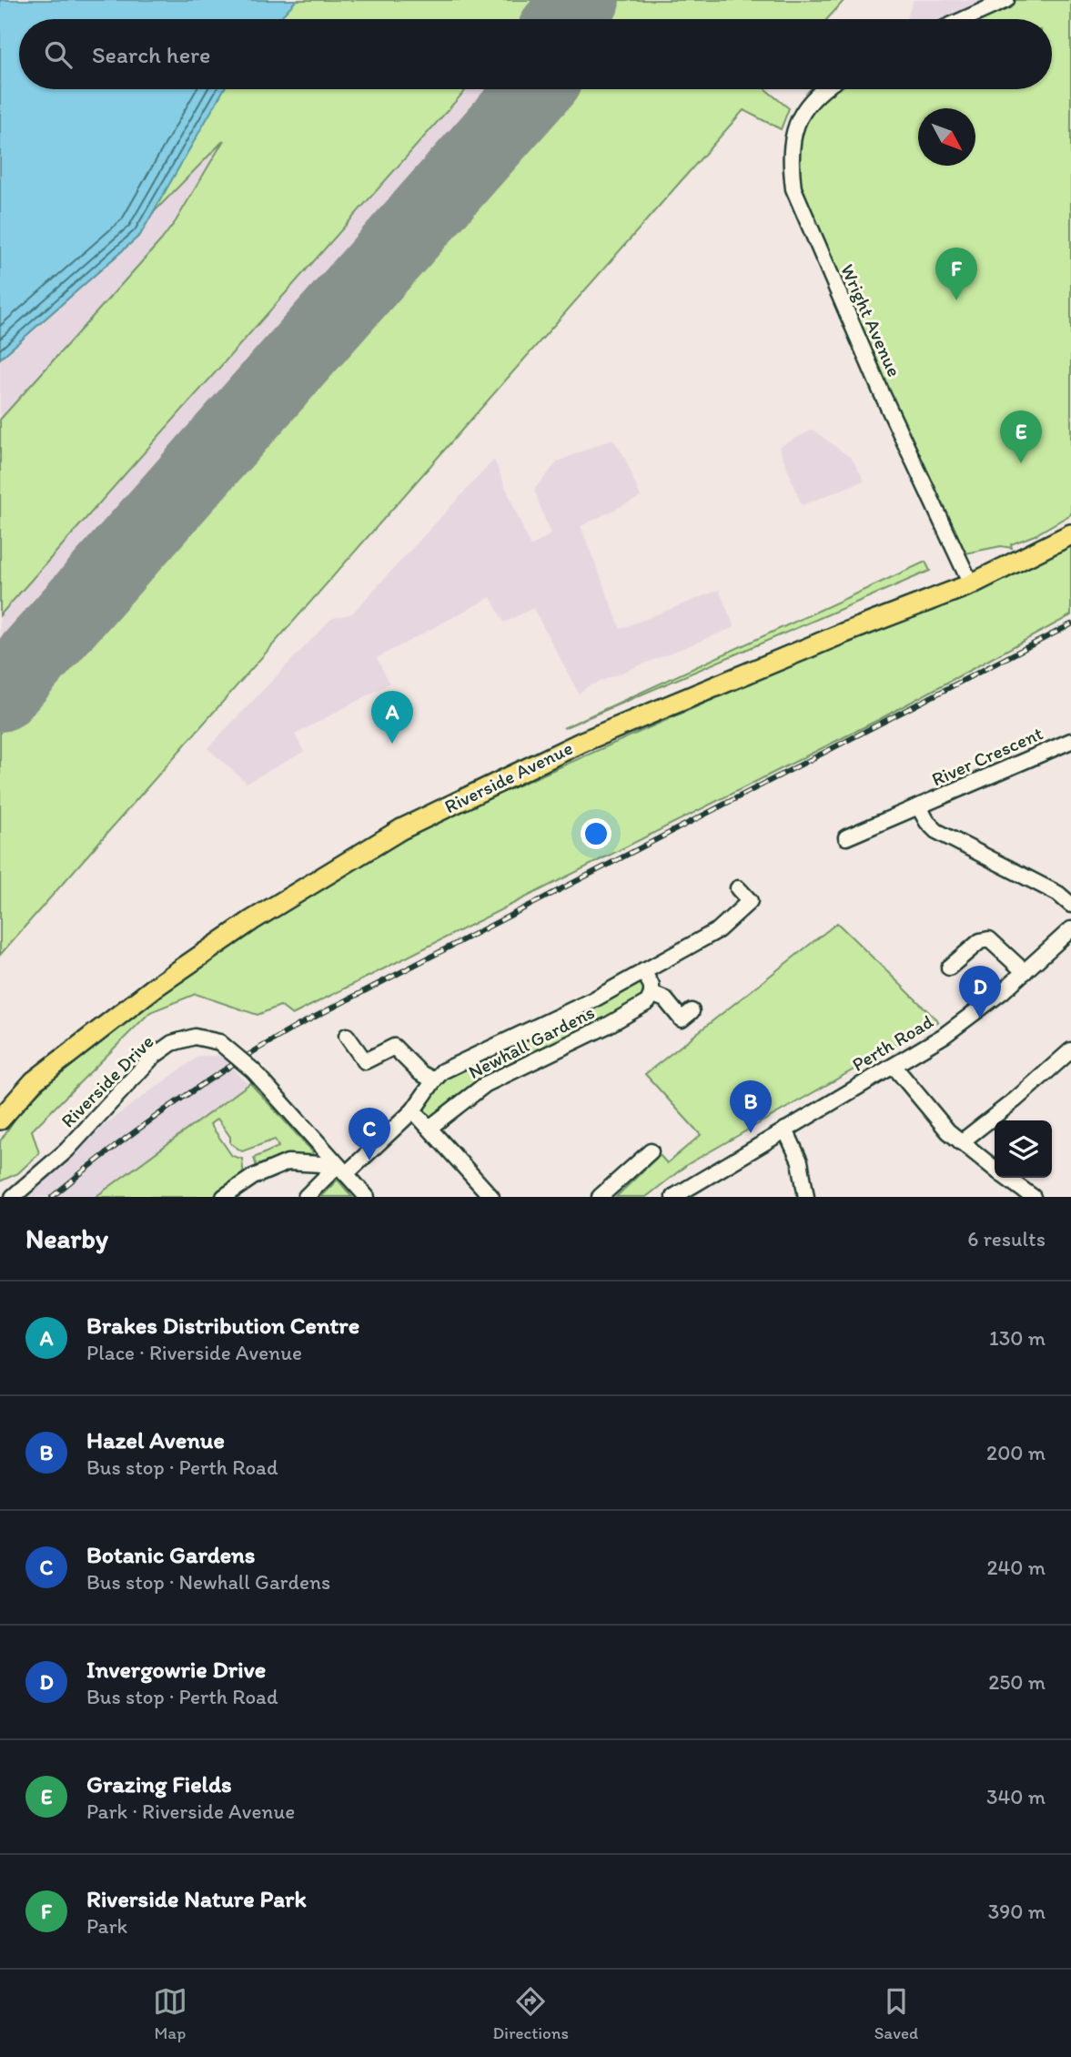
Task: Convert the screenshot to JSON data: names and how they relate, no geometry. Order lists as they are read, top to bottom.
{
  "streets": {
    "main road": ["Riverside Avenue"],
    "street": [
      "Wright Avenue",
      "River Crescent",
      "Newhall Gardens",
      "Perth Road",
      "Riverside Drive"
    ]
  },
  "crossings": [
    ["Wright Avenue", "Riverside Avenue"],
    ["Newhall Gardens", "Riverside Drive"]
  ],
  "north": "bottom right",
  "page": {
    "search": "Search here",
    "pins": [
      "F",
      "E",
      "A",
      "D",
      "B",
      "C"
    ],
    "heading": ["Nearby", "6 results"],
    "list": [
      {
        "mark": "A",
        "name": "Brakes Distribution Centre",
        "note": "Place · Riverside Avenue",
        "value": "130 m"
      },
      {
        "mark": "B",
        "name": "Hazel Avenue",
        "note": "Bus stop · Perth Road",
        "value": "200 m"
      },
      {
        "mark": "C",
        "name": "Botanic Gardens",
        "note": "Bus stop · Newhall Gardens",
        "value": "240 m"
      },
      {
        "mark": "D",
        "name": "Invergowrie Drive",
        "note": "Bus stop · Perth Road",
        "value": "250 m"
      },
      {
        "mark": "E",
        "name": "Grazing Fields",
        "note": "Park · Riverside Avenue",
        "value": "340 m"
      },
      {
        "mark": "F",
        "name": "Riverside Nature Park",
        "note": "Park",
        "value": "390 m"
      }
    ],
    "nav": ["Map", "Directions", "Saved"]
  }
}
